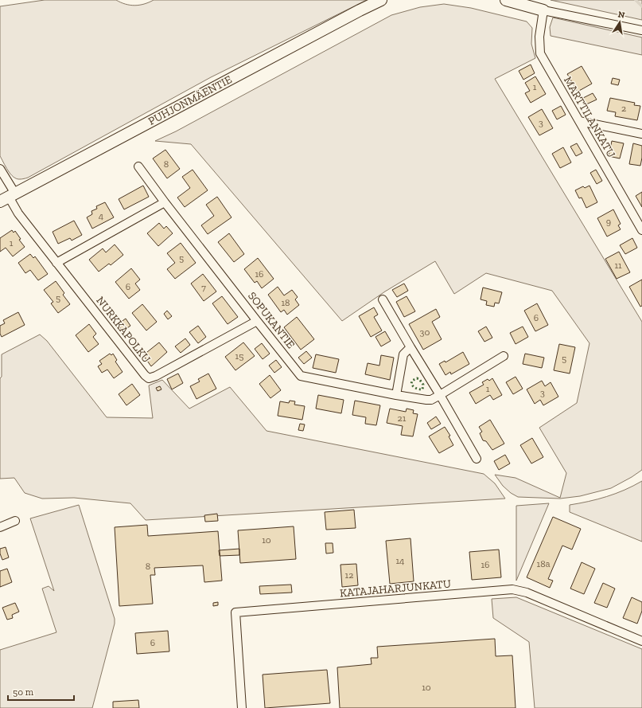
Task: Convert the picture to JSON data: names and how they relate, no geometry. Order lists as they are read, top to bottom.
{
  "streets": {
    "street": [
      "PUHJONMÄENTIE",
      "MARTTILANKATU",
      "SOPUKANTIE",
      "NURKKAPOLKU",
      "KATAJAHARJUNKATU"
    ]
  },
  "crossings": [
    ["PUHJONMÄENTIE", "NURKKAPOLKU"],
    ["SOPUKANTIE", "NURKKAPOLKU"]
  ],
  "house_numbers": [
    "1",
    "2",
    "3",
    "8",
    "4",
    "9",
    "1",
    "5",
    "11",
    "16",
    "6",
    "7",
    "5",
    "18",
    "6",
    "30",
    "15",
    "5",
    "1",
    "3",
    "21",
    "10",
    "14",
    "18a",
    "16",
    "8",
    "12",
    "6",
    "10"
  ],
  "scale_bar": "50 m",
  "north": "top"
}
